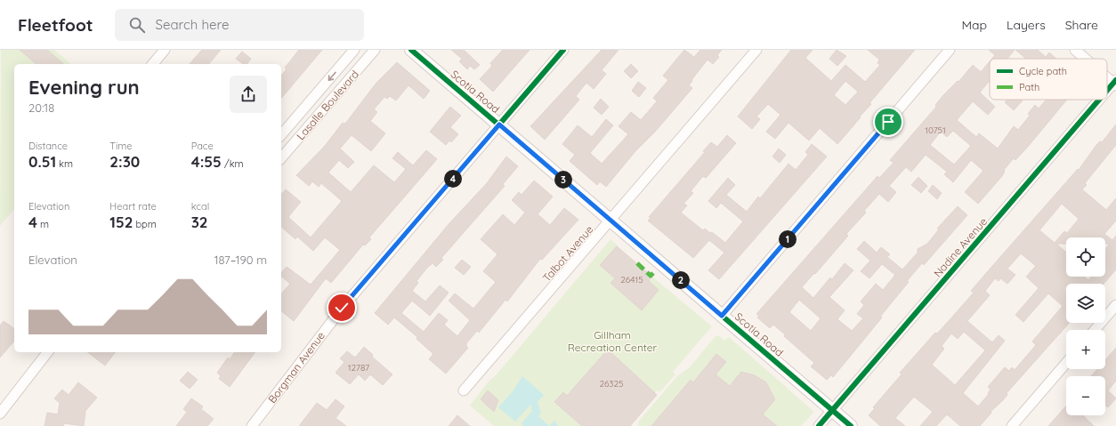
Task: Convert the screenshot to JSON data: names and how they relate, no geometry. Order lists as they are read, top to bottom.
{
  "streets": {
    "street": [
      "Scotia Road",
      "Lasalle Boulevard",
      "Nadine Avenue",
      "Talbot Avenue",
      "Borgman Avenue"
    ]
  },
  "crossings": [
    ["Scotia Road", "Nadine Avenue"],
    ["Scotia Road", "Talbot Avenue"],
    ["Scotia Road", "Borgman Avenue"]
  ],
  "parks": ["Gillham Recreation Center"],
  "house_numbers": [
    "10751",
    "26415",
    "12787",
    "26325"
  ],
  "legend": ["Cycle path", "Path"],
  "page": {
    "header": "Fleetfoot",
    "search": "Search here",
    "nav": ["Map", "Layers", "Share"],
    "heading": ["Evening run", "20:18"],
    "stats": [
      ["Distance", "0.51 km"],
      ["Time", "2:30"],
      ["Pace", "4:55 /km"],
      ["Elevation", "4 m"],
      ["Heart rate", "152 bpm"],
      ["kcal", "32"]
    ],
    "pins": [
      "4",
      "3",
      "1",
      "2"
    ],
    "map_buttons": ["+", "−"],
    "chart": ["Elevation", "187–190 m"]
  }
}
